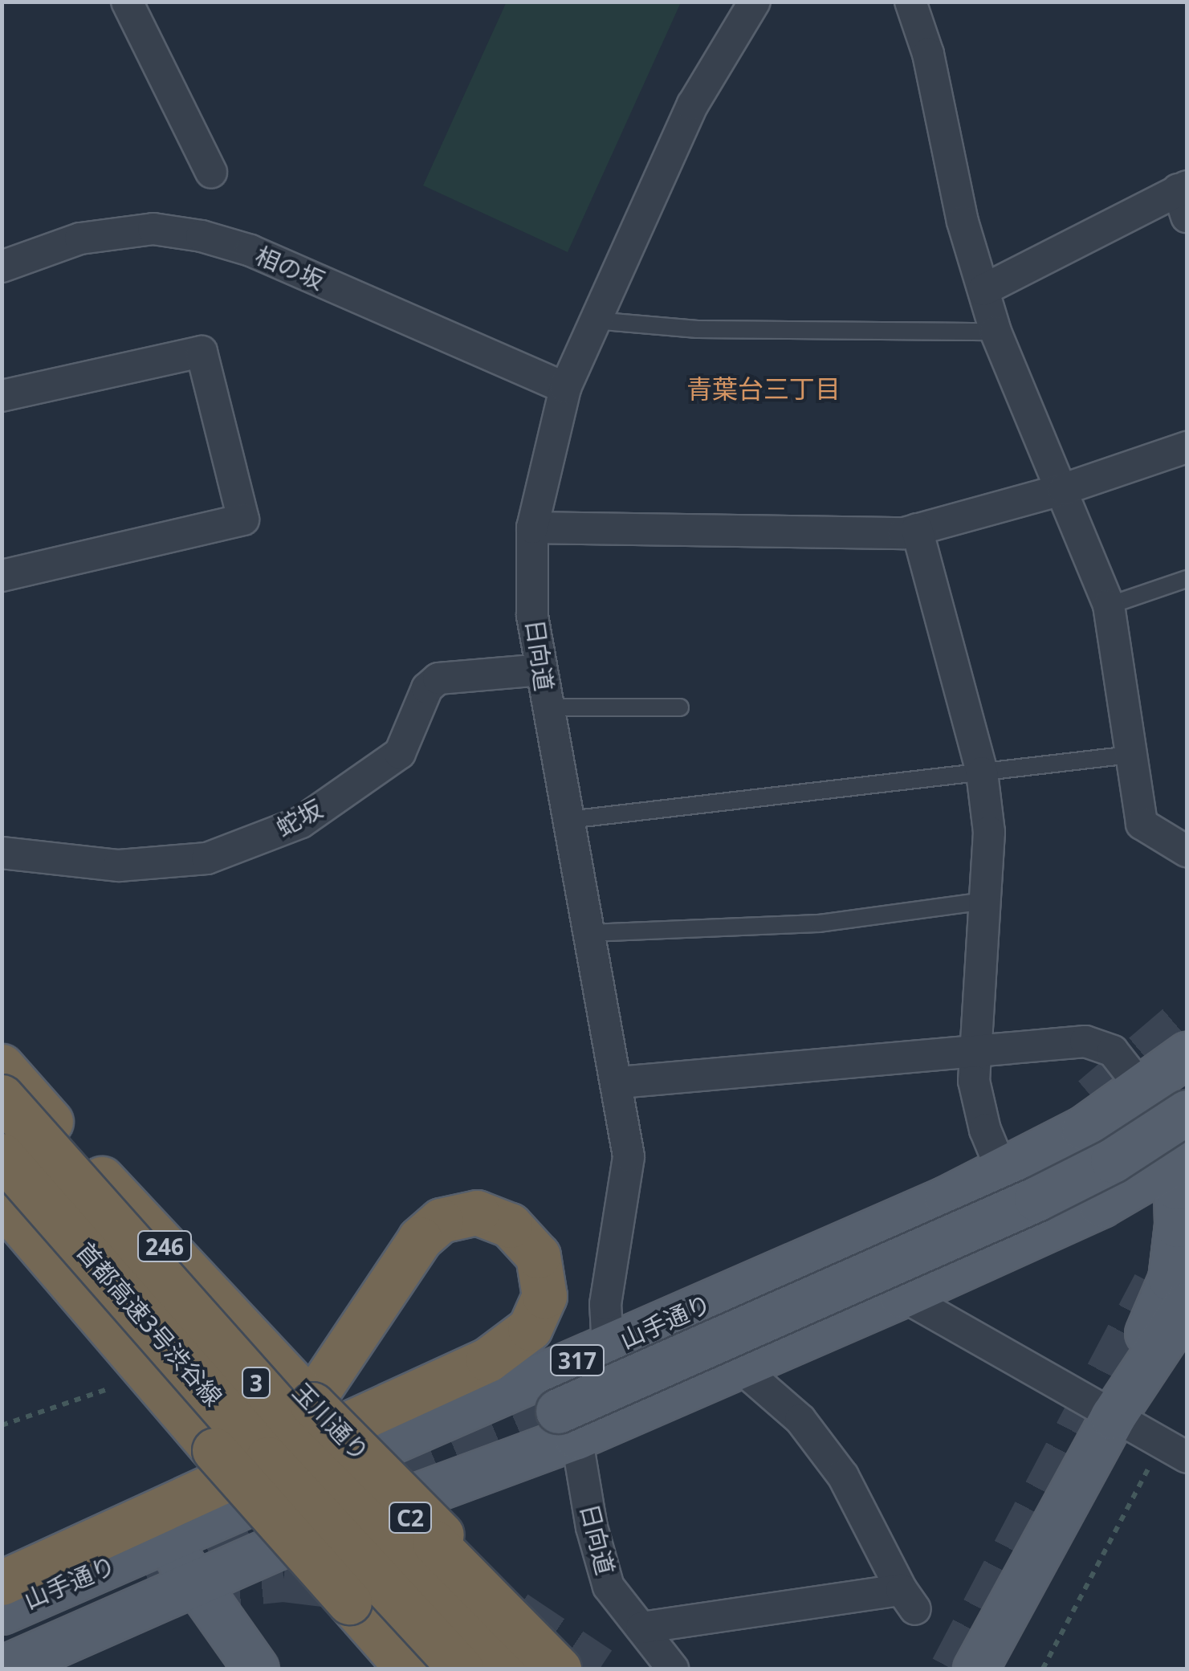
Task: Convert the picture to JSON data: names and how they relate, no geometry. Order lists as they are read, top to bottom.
{
  "streets": {
    "highway": [
      "246",
      "首都高速3号渋谷線",
      "3",
      "玉川通り",
      "C2"
    ],
    "main road": ["山手通り", "317"],
    "street": ["相の坂", "日向道", "蛇坂"]
  },
  "crossings": [
    ["相の坂", "日向道"],
    ["日向道", "蛇坂"],
    ["日向道", "山手通り"],
    ["日向道", "317"],
    ["山手通り", "317"],
    ["首都高速3号渋谷線", "玉川通り"],
    ["首都高速3号渋谷線", "C2"],
    ["玉川通り", "C2"]
  ],
  "districts": ["青葉台三丁目"]
}
